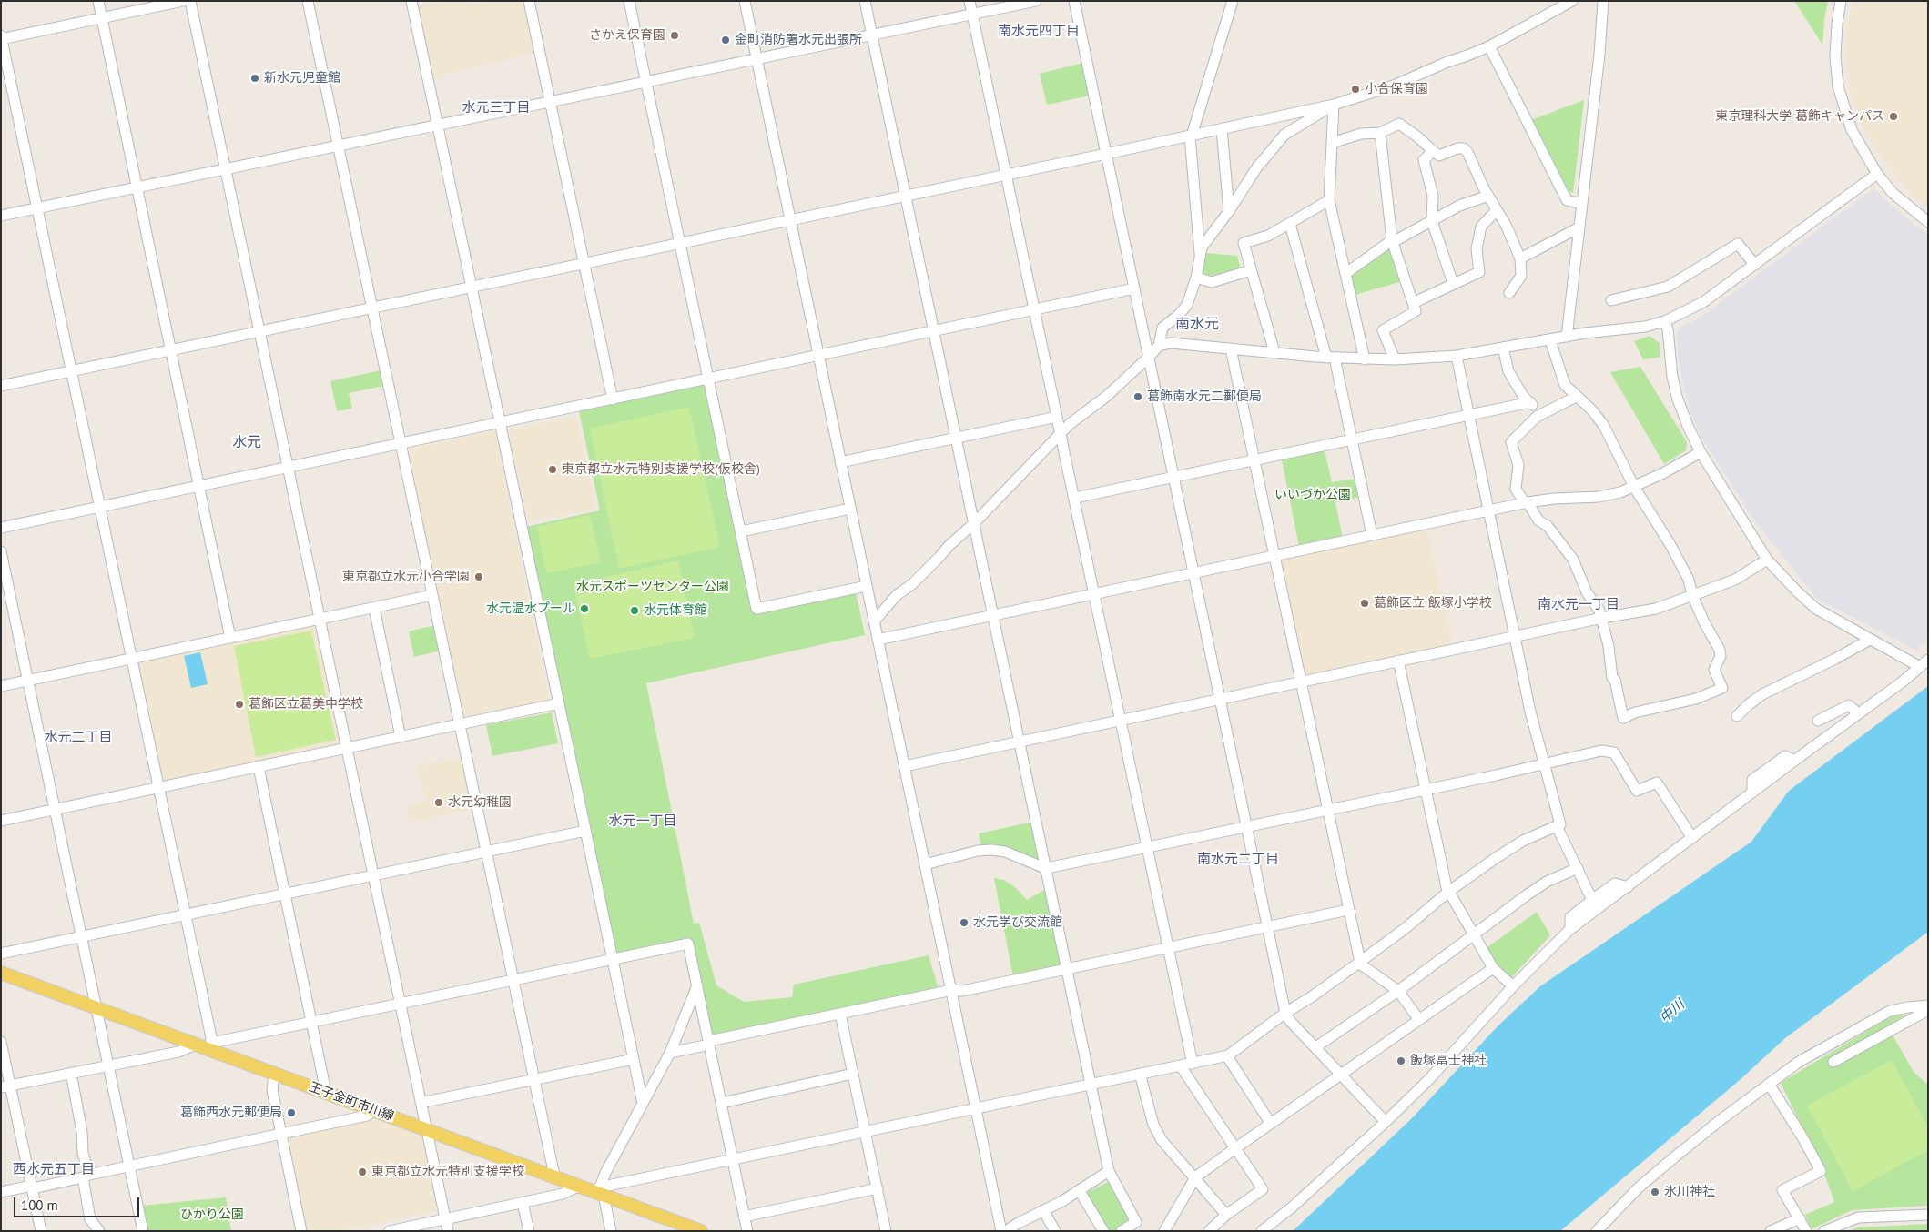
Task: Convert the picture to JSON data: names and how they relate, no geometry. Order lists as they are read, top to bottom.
{
  "streets": {
    "main road": ["王子金町市川線"]
  },
  "districts": [
    "南水元四丁目",
    "水元三丁目",
    "南水元",
    "水元",
    "南水元一丁目",
    "水元二丁目",
    "水元一丁目",
    "南水元二丁目",
    "西水元五丁目"
  ],
  "water": ["中川"],
  "parks": ["いいづか公園", "水元スポーツセンター公園", "ひかり公園"],
  "places": [
    "さかえ保育園",
    "金町消防署水元出張所",
    "新水元児童館",
    "小合保育園",
    "東京理科大学 葛飾キャンパス",
    "葛飾南水元二郵便局",
    "東京都立水元特別支援学校(仮校舎)",
    "東京都立水元小合学園",
    "葛飾区立 飯塚小学校",
    "水元温水プール",
    "水元体育館",
    "葛飾区立葛美中学校",
    "水元幼稚園",
    "水元学び交流館",
    "飯塚冨士神社",
    "葛飾西水元郵便局",
    "東京都立水元特別支援学校",
    "氷川神社"
  ],
  "scale_bar": "100 m"
}
